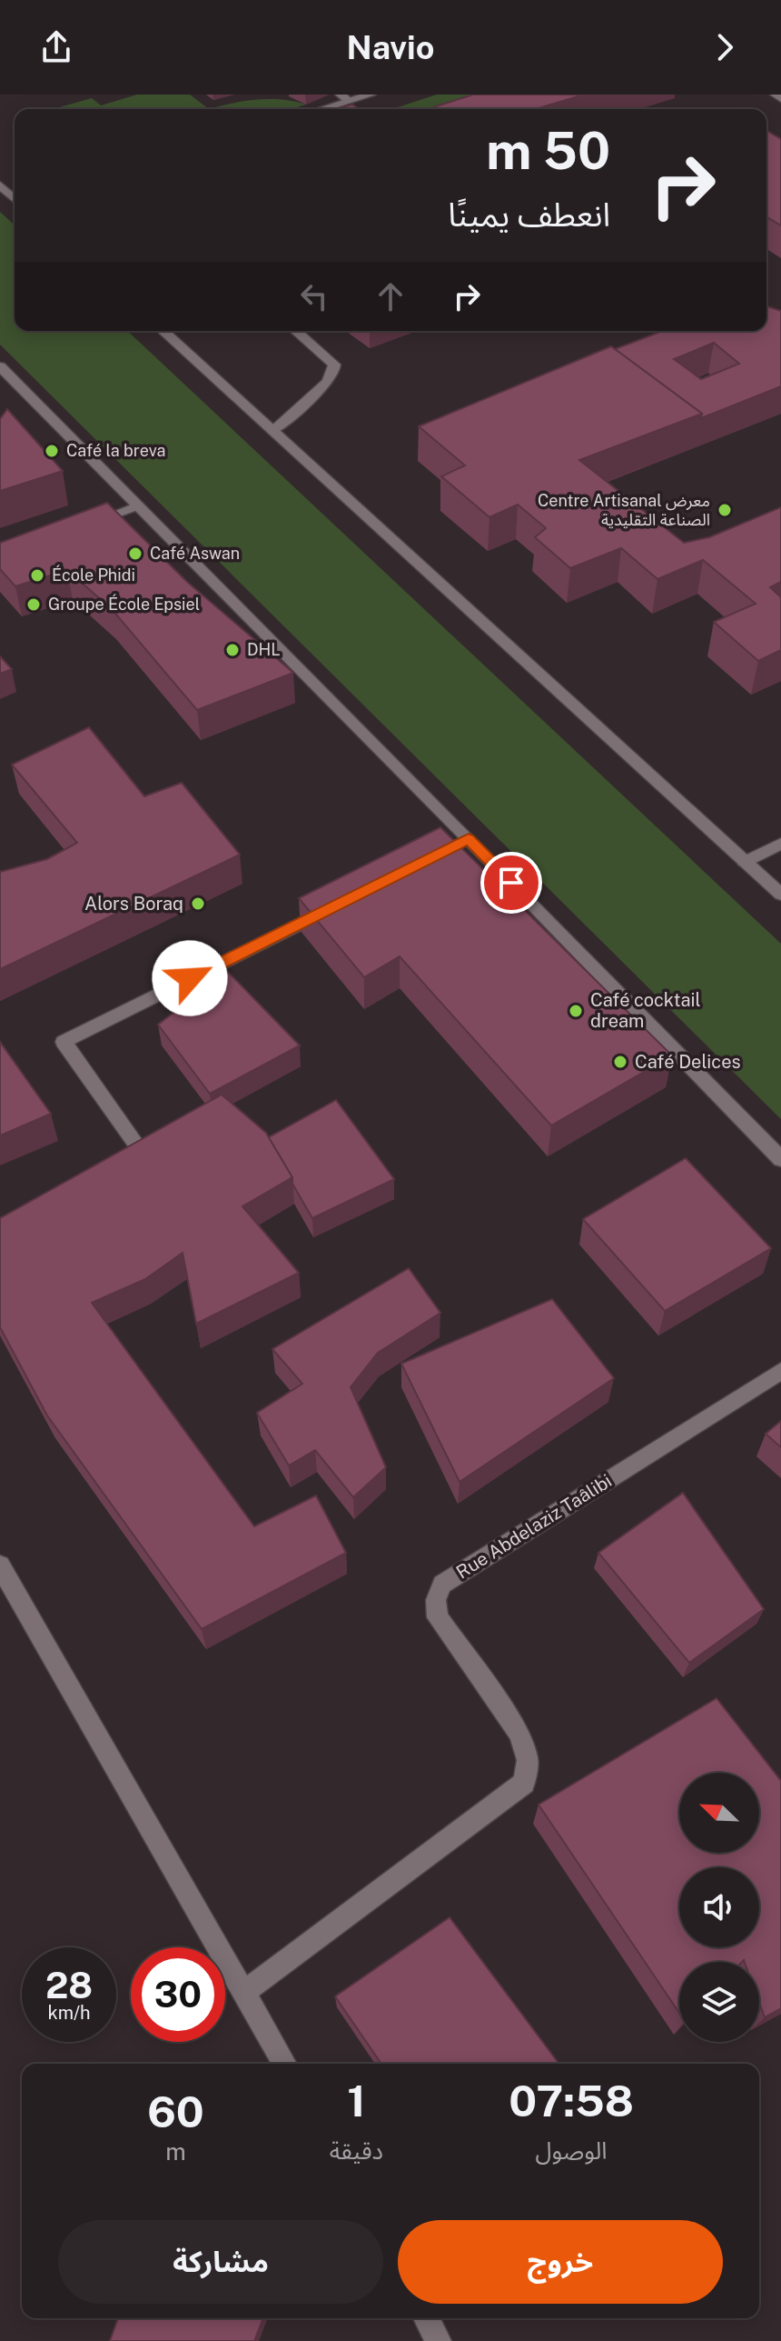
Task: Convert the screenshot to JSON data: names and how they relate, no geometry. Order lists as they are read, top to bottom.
{
  "streets": {
    "main road": ["Rue Abdelaziz Taâlibi"]
  },
  "places": [
    "Café la breva",
    "Centre Artisanal معرض الصناعة التقليدية",
    "Café Aswan",
    "École Phidi",
    "Groupe École Epsiel",
    "DHL",
    "Alors Boraq",
    "Café cocktail dream",
    "Café Delices"
  ],
  "north": "top left",
  "page": {
    "header": "Navio",
    "turn": ["50 m", "انعطف يمينًا"],
    "speed": "28 km/h",
    "limit": "30",
    "eta": [
      "07:58",
      "الوصول",
      "1",
      "دقيقة",
      "60",
      "m"
    ],
    "buttons": ["خروج", "مشاركة"]
  }
}
